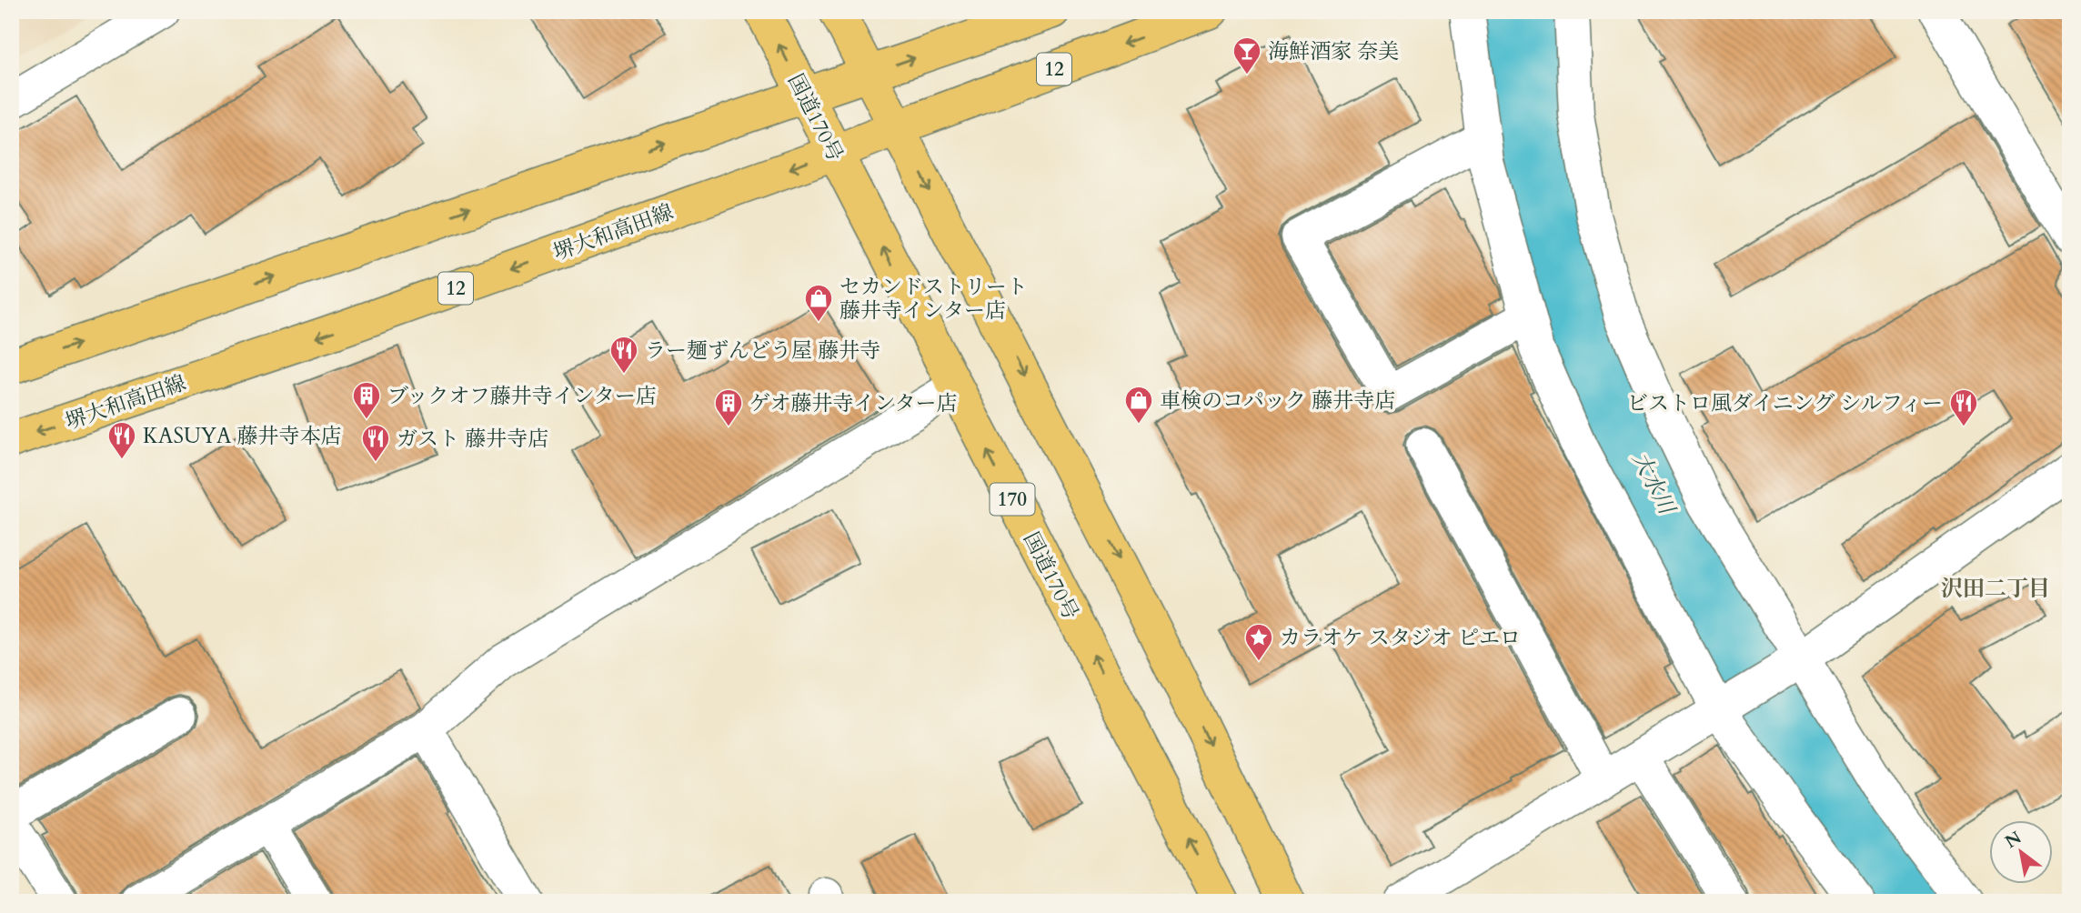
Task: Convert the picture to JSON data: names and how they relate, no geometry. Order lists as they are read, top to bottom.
{
  "streets": {
    "main road": [
      "12",
      "国道170号",
      "堺大和高田線",
      "170"
    ]
  },
  "crossings": [
    ["国道170号", "堺大和高田線"]
  ],
  "districts": ["沢田二丁目"],
  "water": ["大水川"],
  "places": {
    "bar": ["海鮮酒家 奈美"],
    "shop": ["セカンドストリート 藤井寺インター店", "車検のコパック 藤井寺店"],
    "restaurant": [
      "ラー麺ずんどう屋 藤井寺",
      "ビストロ風ダイニング シルフィー",
      "KASUYA 藤井寺本店",
      "ガスト 藤井寺店"
    ],
    "building": ["ブックオフ藤井寺インター店", "ゲオ藤井寺インター店"],
    "place": ["カラオケ スタジオ ピエロ"]
  },
  "north": "top left"
}
